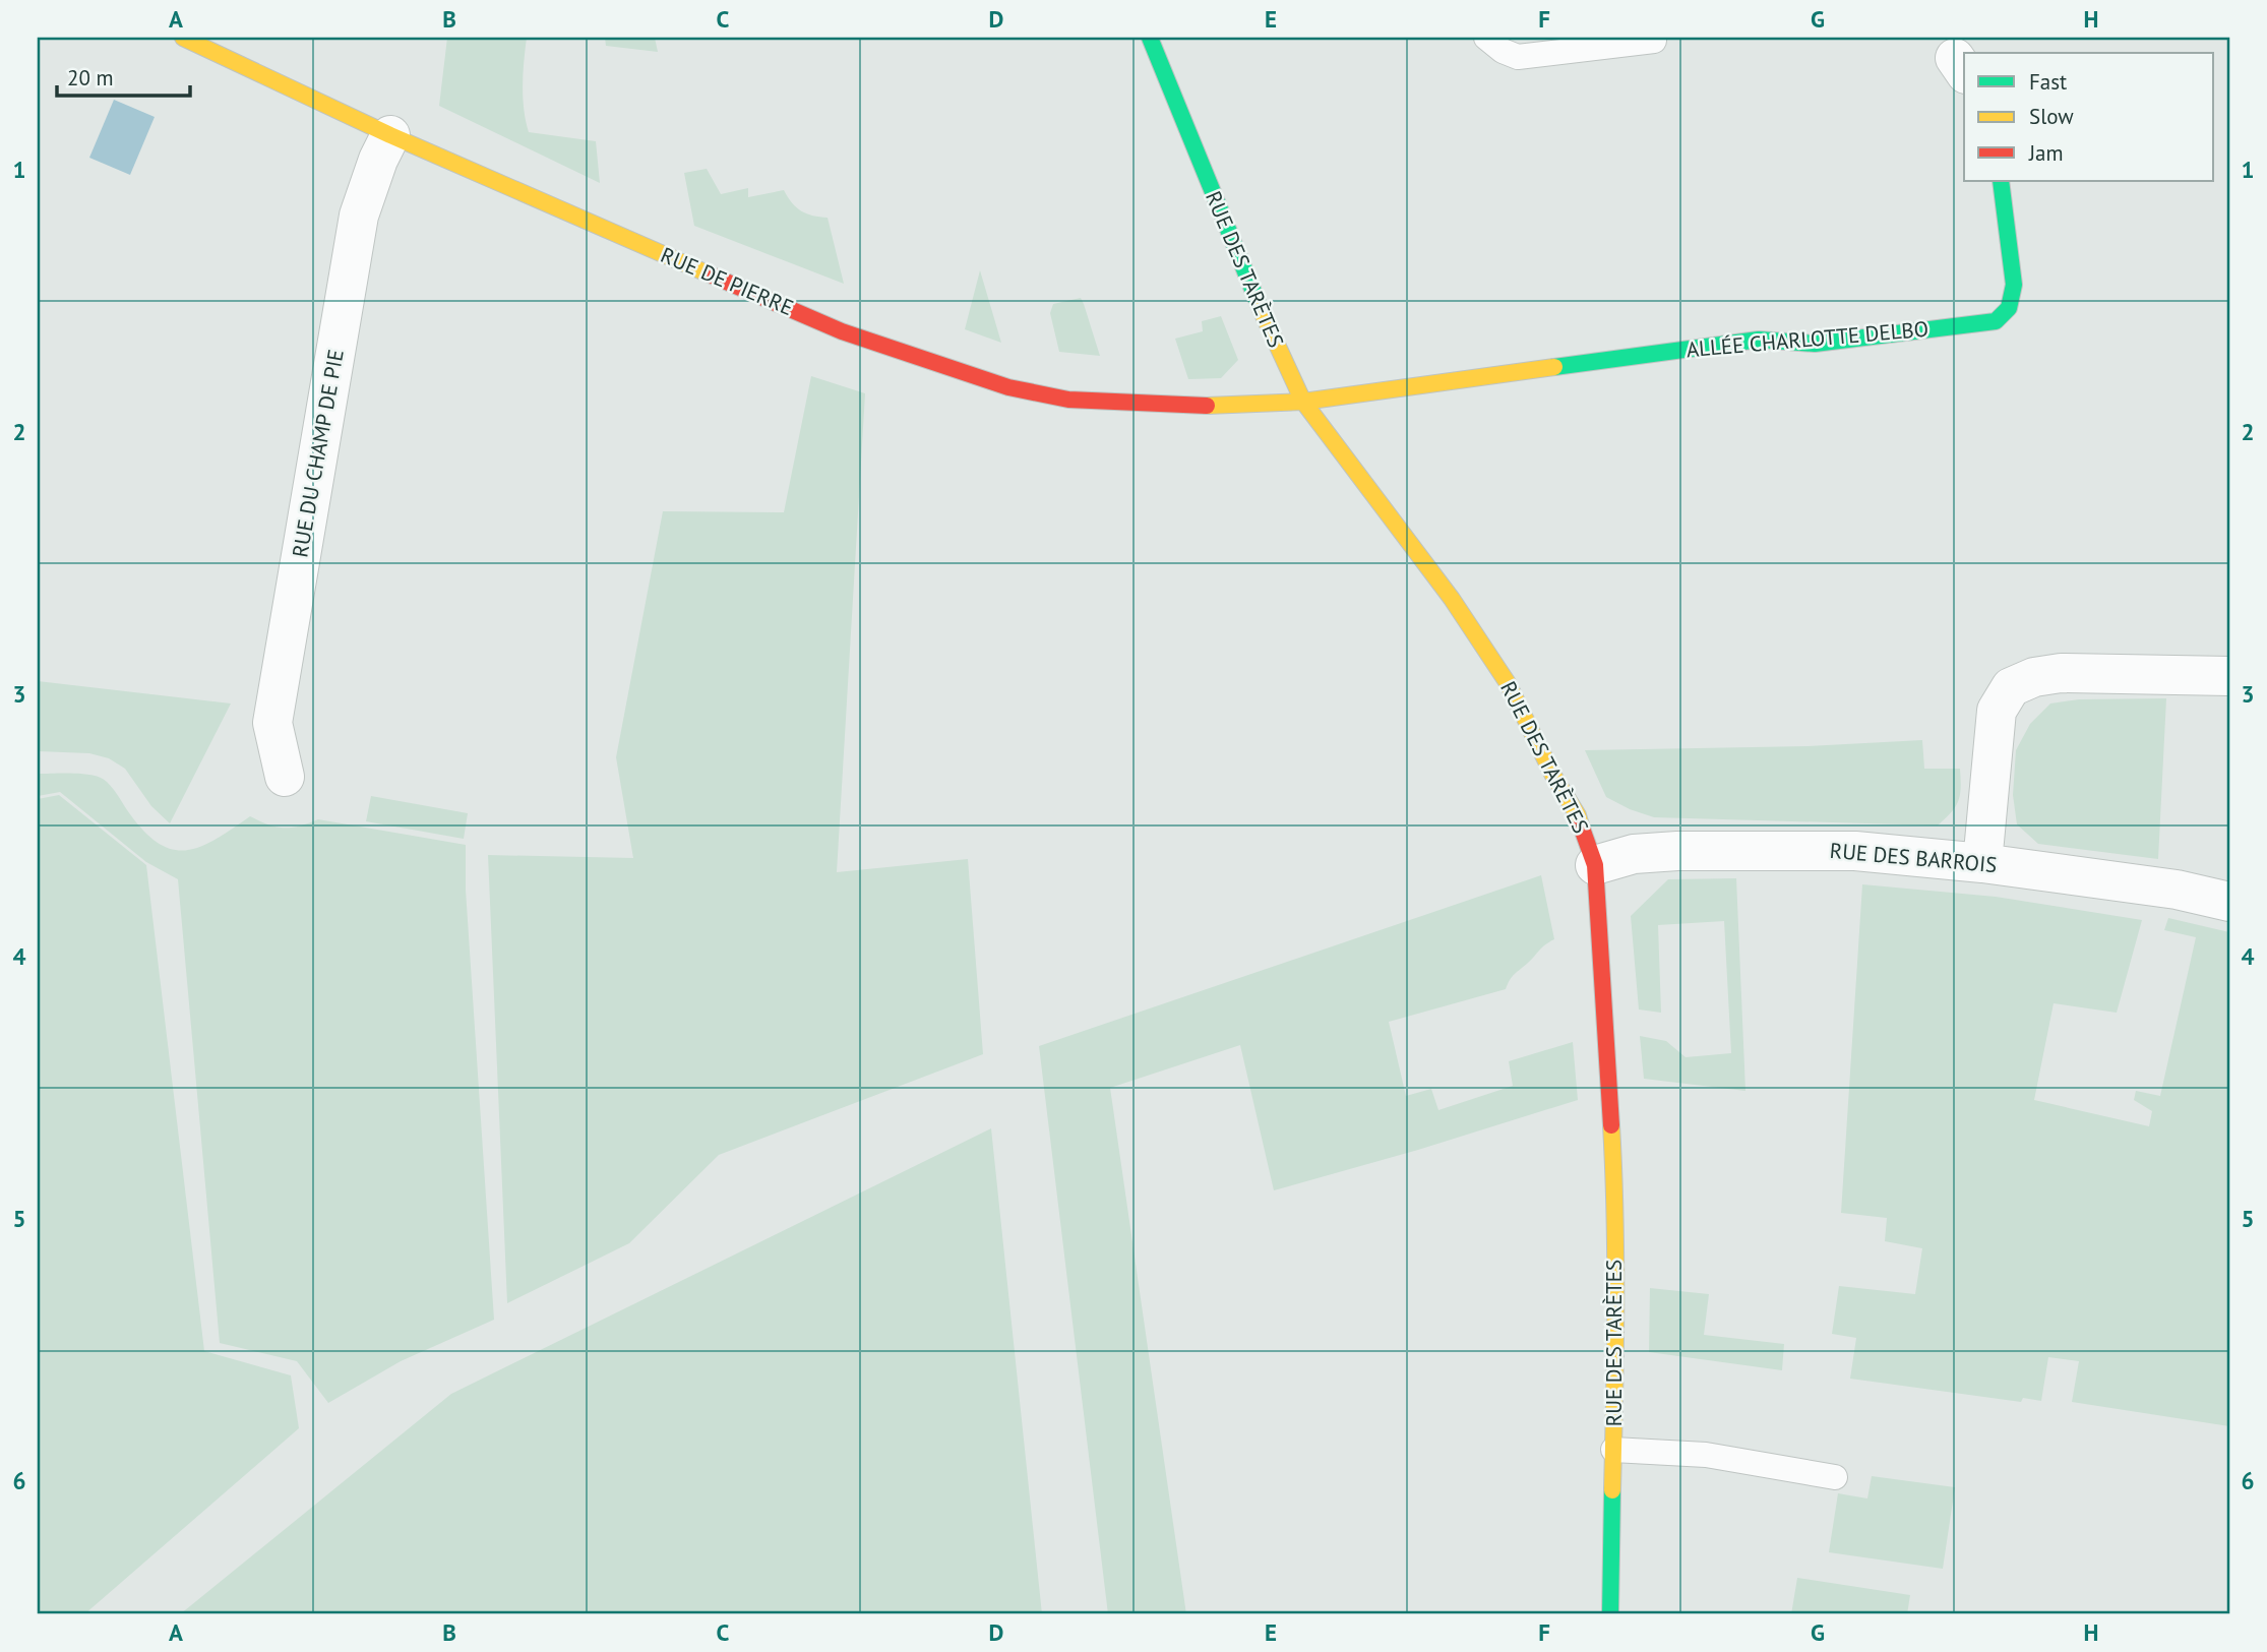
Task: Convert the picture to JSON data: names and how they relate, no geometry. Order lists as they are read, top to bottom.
{
  "streets": {
    "street": [
      "RUE DES TARÈTES",
      "RUE DE PIERRE",
      "ALLÉE CHARLOTTE DELBO",
      "RUE DU CHAMP DE PIE",
      "RUE DES BARROIS"
    ]
  },
  "crossings": [
    ["RUE DES TARÈTES", "RUE DE PIERRE"],
    ["RUE DES TARÈTES", "ALLÉE CHARLOTTE DELBO"],
    ["RUE DES TARÈTES", "RUE DES BARROIS"],
    ["RUE DE PIERRE", "ALLÉE CHARLOTTE DELBO"],
    ["RUE DE PIERRE", "RUE DU CHAMP DE PIE"]
  ],
  "legend": ["Fast", "Slow", "Jam"],
  "scale_bar": "20 m",
  "grid": {
    "columns": [
      "A",
      "B",
      "C",
      "D",
      "E",
      "F",
      "G",
      "H"
    ],
    "rows": [
      "1",
      "2",
      "3",
      "4",
      "5",
      "6"
    ]
  }
}
